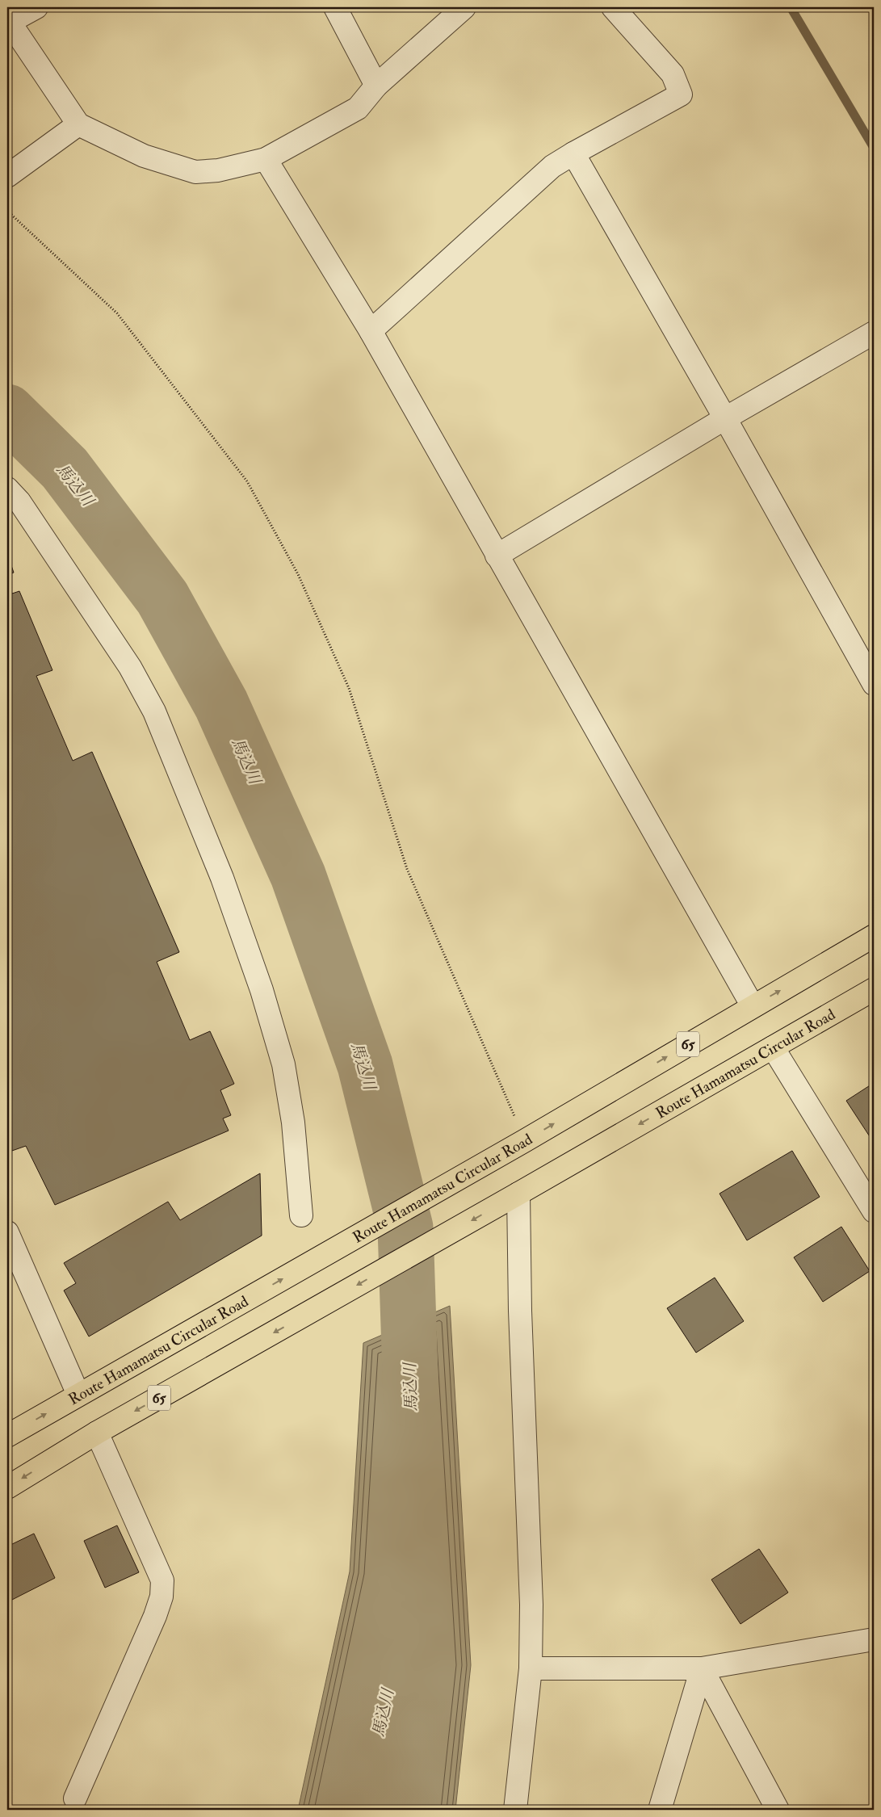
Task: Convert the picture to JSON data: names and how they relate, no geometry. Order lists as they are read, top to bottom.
{
  "streets": {
    "main road": ["65", "Route Hamamatsu Circular Road"]
  },
  "water": ["馬込川"]
}
